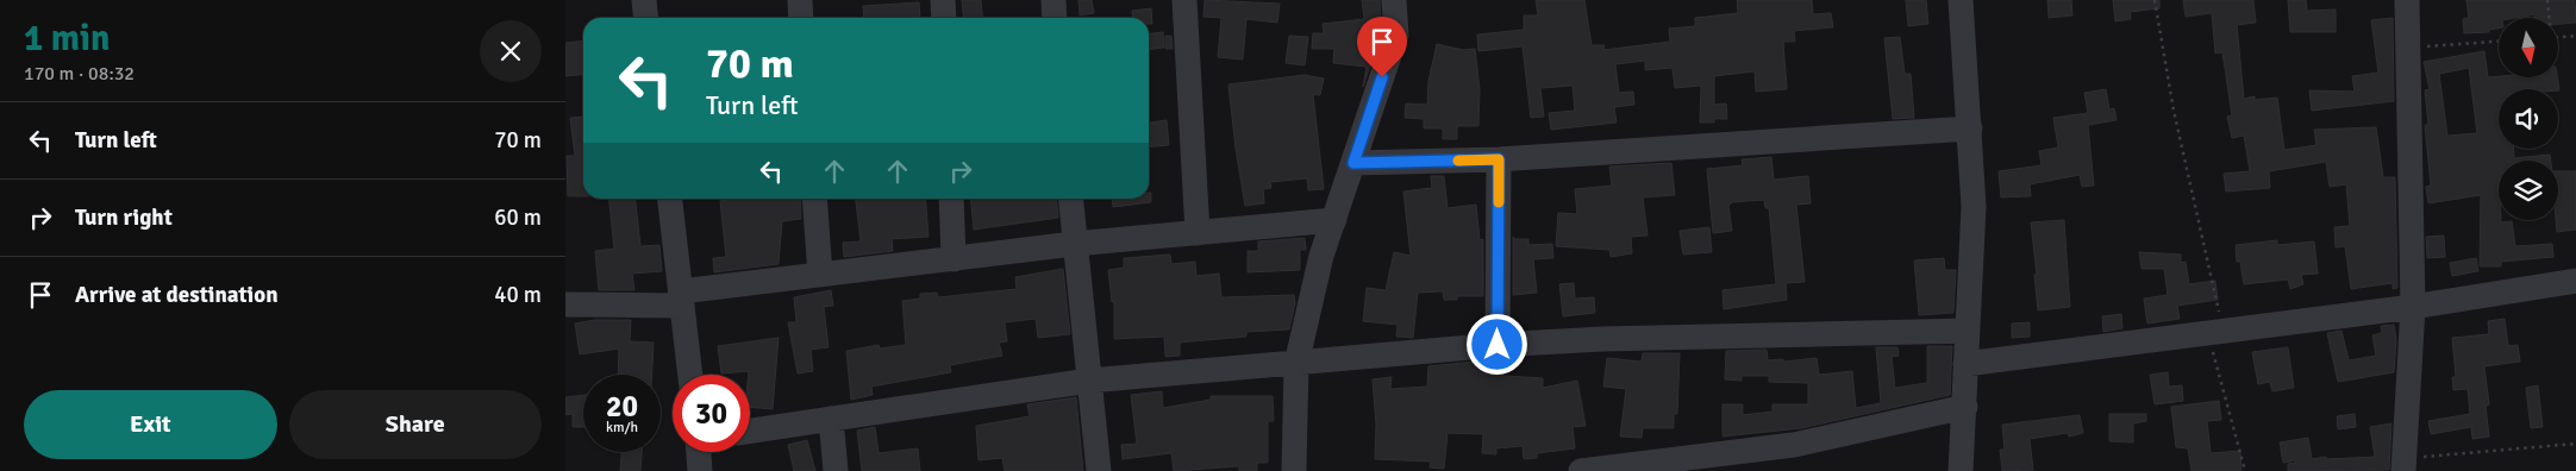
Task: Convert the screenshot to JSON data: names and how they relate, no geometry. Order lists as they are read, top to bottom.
{
  "north": "bottom",
  "page": {
    "heading": ["1 min", "170 m · 08:32"],
    "turn": ["70 m", "Turn left"],
    "list": [
      {
        "name": "Turn left",
        "value": "70 m"
      },
      {
        "name": "Turn right",
        "value": "60 m"
      },
      {
        "name": "Arrive at destination",
        "value": "40 m"
      }
    ],
    "speed": "20 km/h",
    "limit": "30",
    "buttons": ["Exit", "Share"]
  }
}
